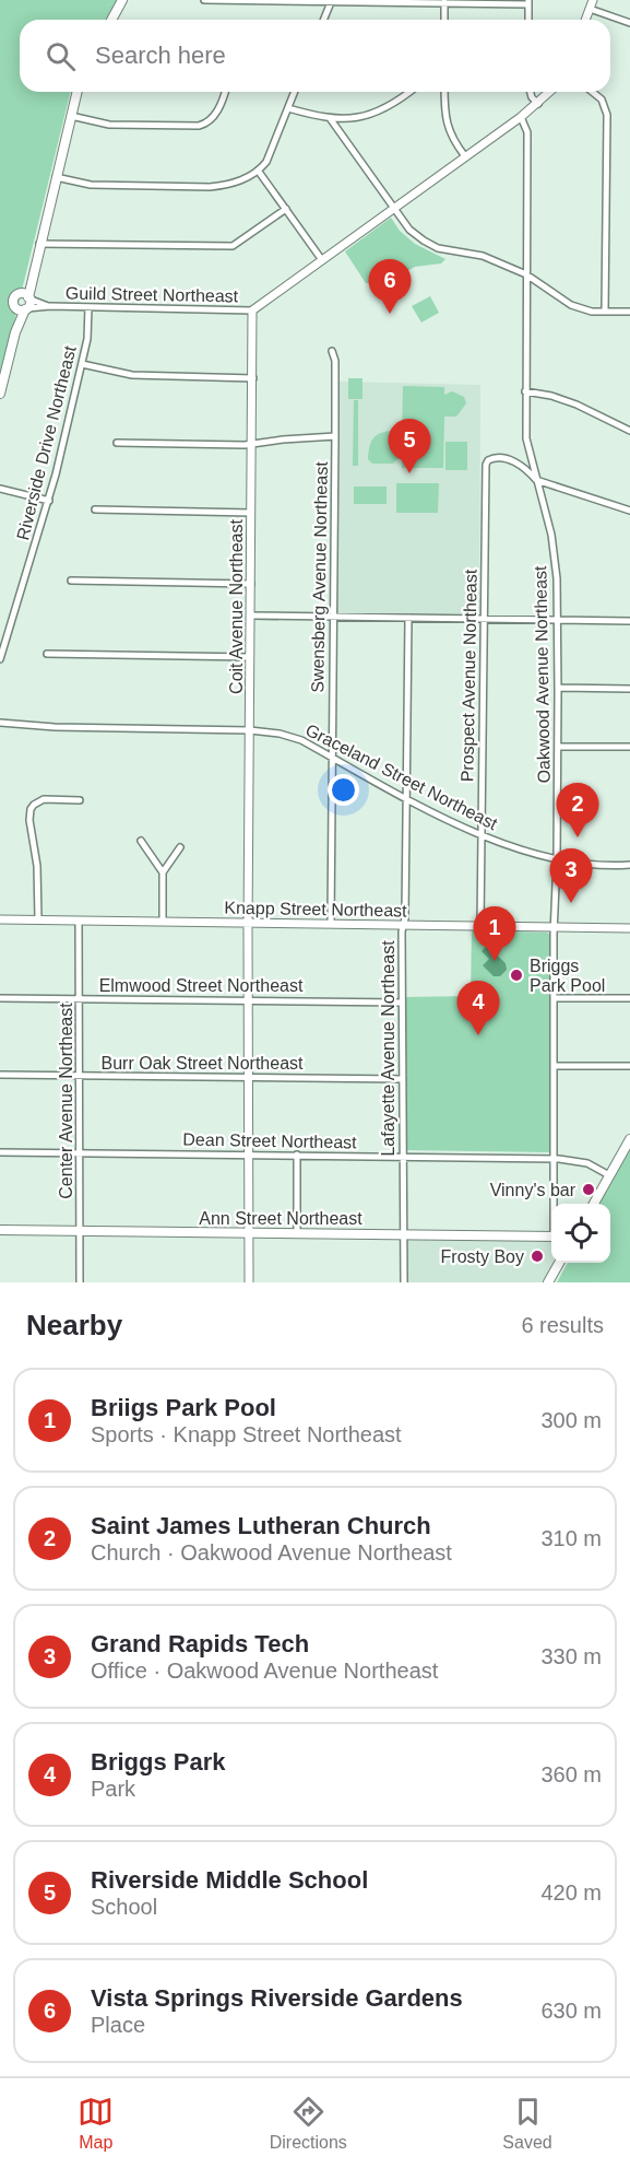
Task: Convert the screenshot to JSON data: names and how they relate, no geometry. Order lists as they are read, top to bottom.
{
  "streets": {
    "main road": ["Ann Street Northeast"],
    "street": [
      "Guild Street Northeast",
      "Riverside Drive Northeast",
      "Swensberg Avenue Northeast",
      "Coit Avenue Northeast",
      "Oakwood Avenue Northeast",
      "Prospect Avenue Northeast",
      "Graceland Street Northeast",
      "Knapp Street Northeast",
      "Elmwood Street Northeast",
      "Lafayette Avenue Northeast",
      "Burr Oak Street Northeast",
      "Center Avenue Northeast",
      "Dean Street Northeast"
    ]
  },
  "crossings": [
    ["Guild Street Northeast", "Riverside Drive Northeast"],
    ["Guild Street Northeast", "Coit Avenue Northeast"],
    ["Swensberg Avenue Northeast", "Graceland Street Northeast"],
    ["Swensberg Avenue Northeast", "Knapp Street Northeast"],
    ["Coit Avenue Northeast", "Graceland Street Northeast"],
    ["Coit Avenue Northeast", "Knapp Street Northeast"],
    ["Coit Avenue Northeast", "Elmwood Street Northeast"],
    ["Coit Avenue Northeast", "Burr Oak Street Northeast"],
    ["Coit Avenue Northeast", "Dean Street Northeast"],
    ["Coit Avenue Northeast", "Ann Street Northeast"],
    ["Oakwood Avenue Northeast", "Prospect Avenue Northeast"],
    ["Oakwood Avenue Northeast", "Graceland Street Northeast"],
    ["Oakwood Avenue Northeast", "Knapp Street Northeast"],
    ["Oakwood Avenue Northeast", "Dean Street Northeast"],
    ["Prospect Avenue Northeast", "Graceland Street Northeast"],
    ["Prospect Avenue Northeast", "Knapp Street Northeast"],
    ["Graceland Street Northeast", "Lafayette Avenue Northeast"],
    ["Knapp Street Northeast", "Lafayette Avenue Northeast"],
    ["Knapp Street Northeast", "Center Avenue Northeast"],
    ["Elmwood Street Northeast", "Lafayette Avenue Northeast"],
    ["Elmwood Street Northeast", "Center Avenue Northeast"],
    ["Lafayette Avenue Northeast", "Burr Oak Street Northeast"],
    ["Lafayette Avenue Northeast", "Dean Street Northeast"],
    ["Lafayette Avenue Northeast", "Ann Street Northeast"],
    ["Burr Oak Street Northeast", "Center Avenue Northeast"],
    ["Center Avenue Northeast", "Dean Street Northeast"],
    ["Center Avenue Northeast", "Ann Street Northeast"]
  ],
  "places": ["Briggs Park Pool", "Vinny's bar", "Frosty Boy"],
  "page": {
    "search": "Search here",
    "pins": [
      "6",
      "5",
      "2",
      "3",
      "1",
      "4"
    ],
    "heading": ["Nearby", "6 results"],
    "list": [
      {
        "mark": "1",
        "name": "Briigs Park Pool",
        "note": "Sports · Knapp Street Northeast",
        "value": "300 m"
      },
      {
        "mark": "2",
        "name": "Saint James Lutheran Church",
        "note": "Church · Oakwood Avenue Northeast",
        "value": "310 m"
      },
      {
        "mark": "3",
        "name": "Grand Rapids Tech",
        "note": "Office · Oakwood Avenue Northeast",
        "value": "330 m"
      },
      {
        "mark": "4",
        "name": "Briggs Park",
        "note": "Park",
        "value": "360 m"
      },
      {
        "mark": "5",
        "name": "Riverside Middle School",
        "note": "School",
        "value": "420 m"
      },
      {
        "mark": "6",
        "name": "Vista Springs Riverside Gardens",
        "note": "Place",
        "value": "630 m"
      }
    ],
    "nav": ["Map", "Directions", "Saved"]
  }
}
